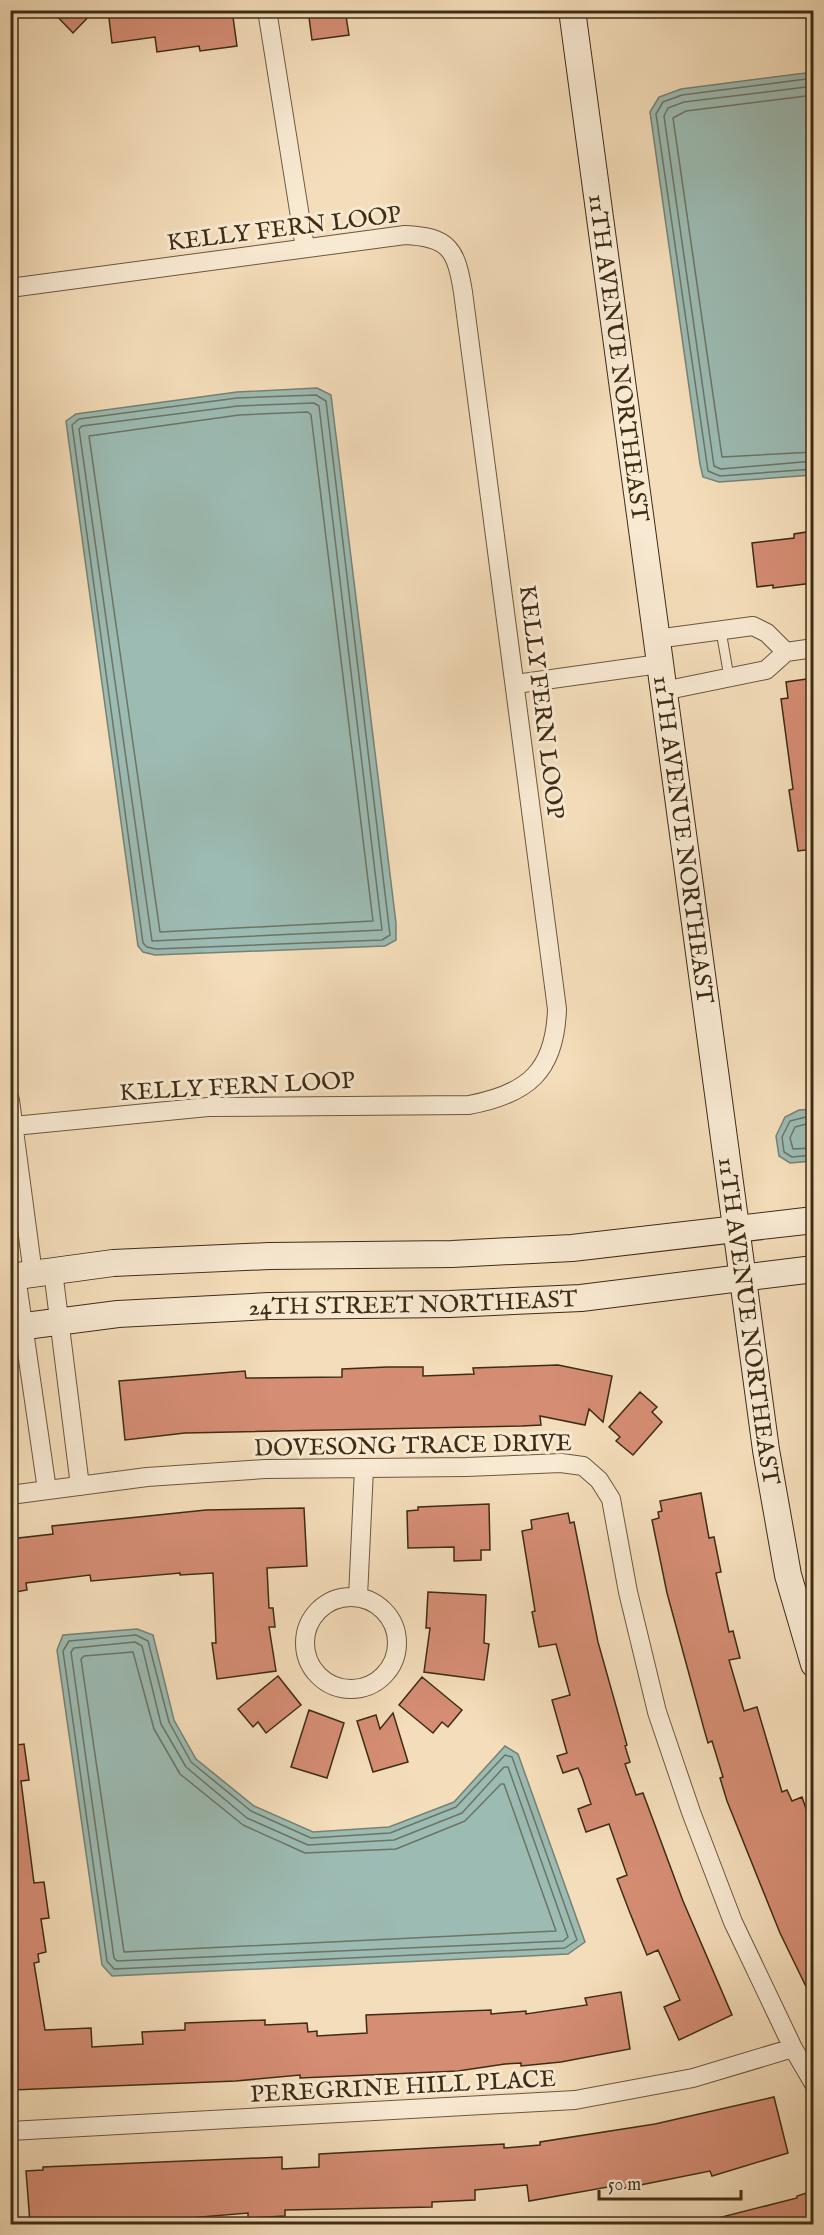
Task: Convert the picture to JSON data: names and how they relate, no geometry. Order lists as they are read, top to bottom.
{
  "streets": {
    "street": [
      "KELLY FERN LOOP",
      "11TH AVENUE NORTHEAST",
      "24TH STREET NORTHEAST",
      "DOVESONG TRACE DRIVE",
      "PEREGRINE HILL PLACE"
    ]
  },
  "crossings": [
    ["11TH AVENUE NORTHEAST", "24TH STREET NORTHEAST"],
    ["DOVESONG TRACE DRIVE", "PEREGRINE HILL PLACE"]
  ],
  "scale_bar": "50 m"
}
